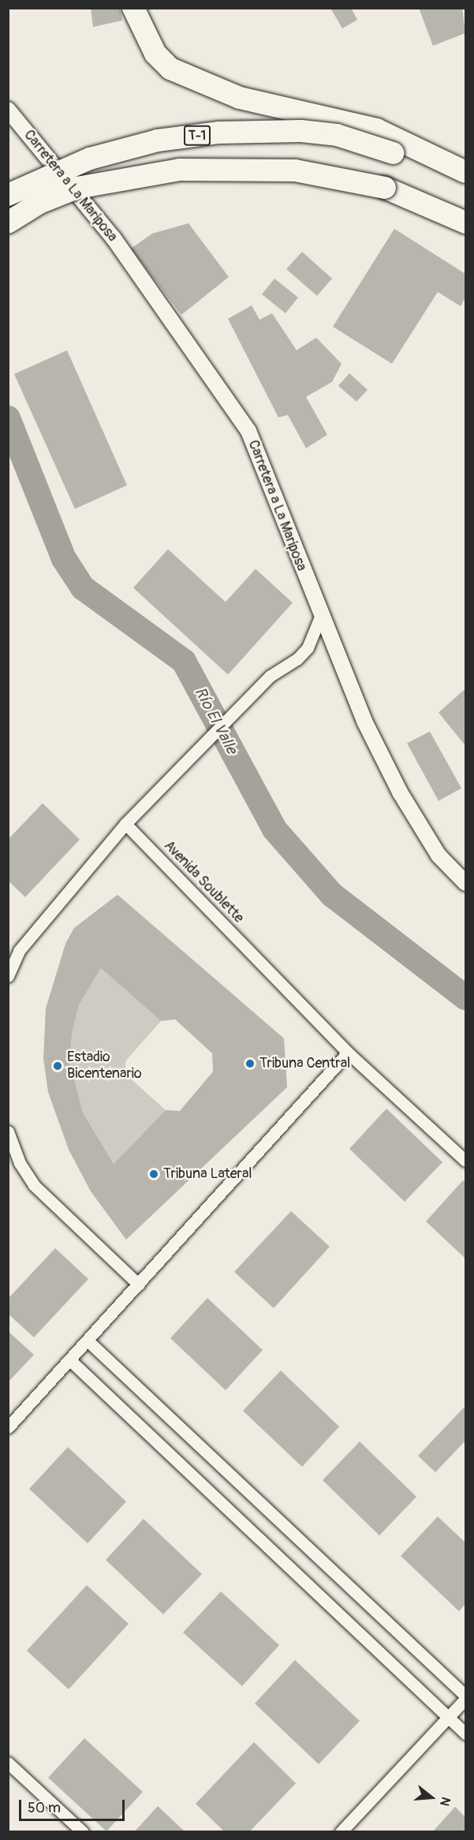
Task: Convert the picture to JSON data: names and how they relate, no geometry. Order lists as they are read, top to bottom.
{
  "streets": {
    "highway": ["T-1"],
    "street": ["Carretera a La Mariposa", "Avenida Soublette"]
  },
  "water": ["Río El Valle"],
  "places": ["Tribuna Central", "Estadio Bicentenario", "Tribuna Lateral"],
  "scale_bar": "50 m",
  "north": "right"
}
